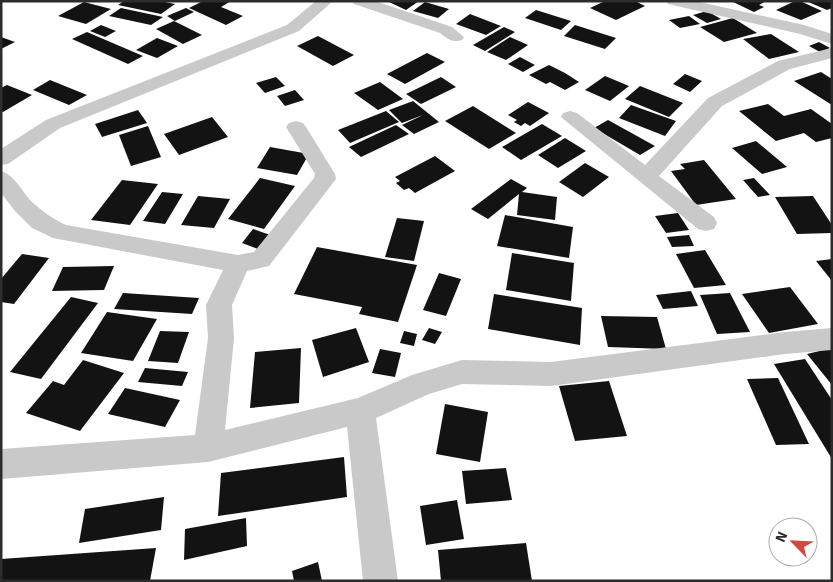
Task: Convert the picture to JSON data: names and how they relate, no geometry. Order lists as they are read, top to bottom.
{
  "north": "top left"
}
